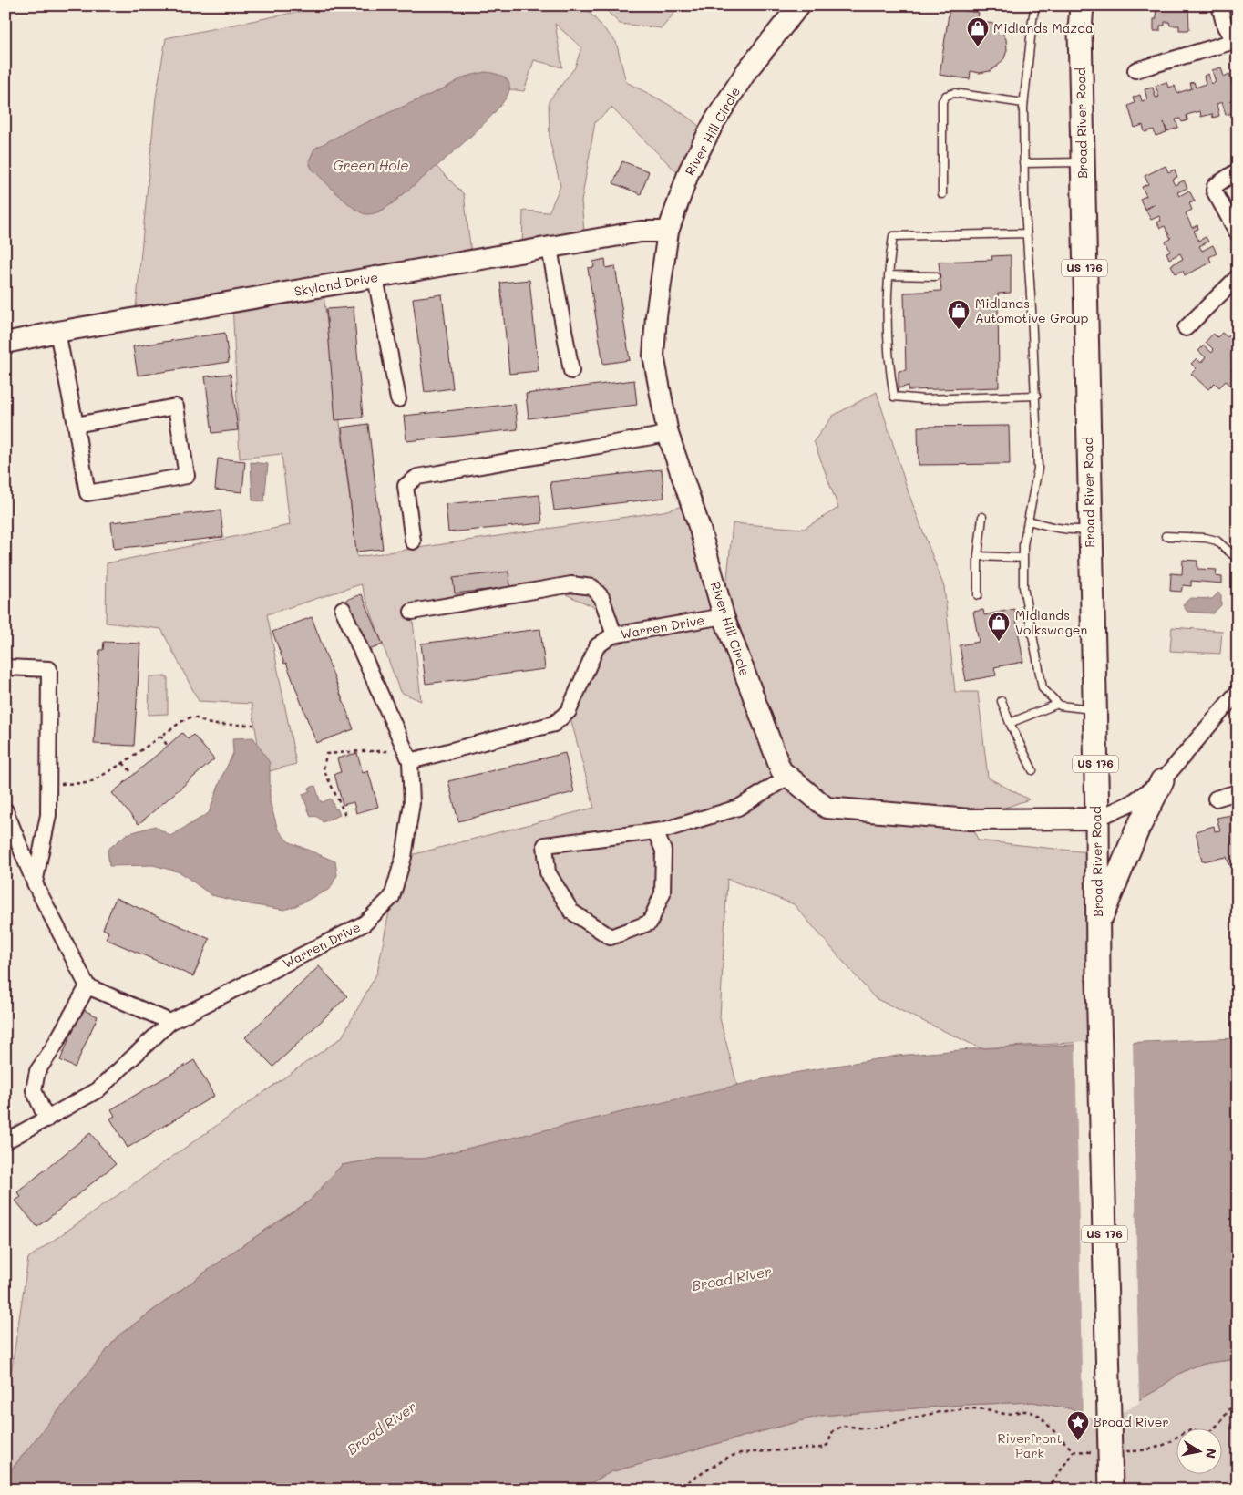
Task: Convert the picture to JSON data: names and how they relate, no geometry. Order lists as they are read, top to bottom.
{
  "streets": {
    "main road": ["Broad River Road", "US 176"],
    "street": ["River Hill Circle", "Skyland Drive", "Warren Drive"]
  },
  "crossings": [
    ["Broad River Road", "River Hill Circle"],
    ["River Hill Circle", "Skyland Drive"],
    ["River Hill Circle", "Warren Drive"]
  ],
  "water": ["Green Hole", "Broad River"],
  "parks": ["Riverfront Park"],
  "places": {
    "shop": ["Midlands Mazda", "Midlands Automotive Group", "Midlands Volkswagen"],
    "place": ["Broad River"]
  },
  "north": "right"
}
